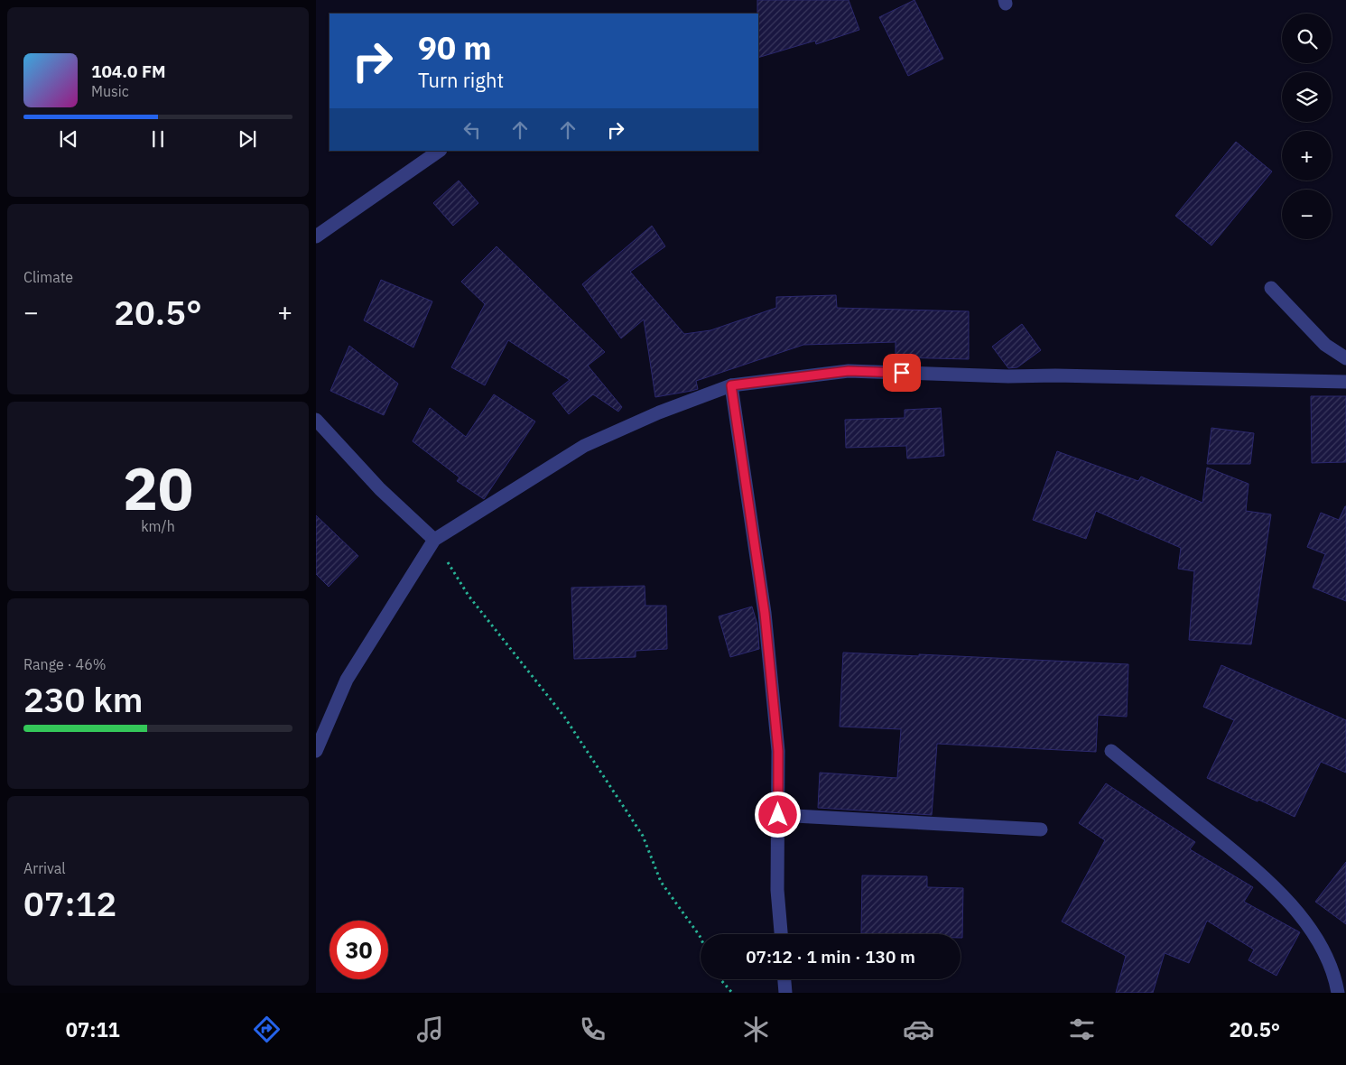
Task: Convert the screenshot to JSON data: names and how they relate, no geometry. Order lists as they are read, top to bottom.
{
  "page": {
    "map_buttons": ["+", "−"],
    "turn": ["90 m", "Turn right"],
    "song": ["104.0 FM", "Music"],
    "tile": [
      "Climate",
      ["20", "km/h"],
      ["Range · 46%", "230 km"],
      ["Arrival", "07:12"]
    ],
    "heat": ["−", "20.5°", "+"],
    "limit": "30",
    "trip": "07:12 · 1 min · 130 m",
    "tabs": ["07:11", "20.5°"]
  }
}
